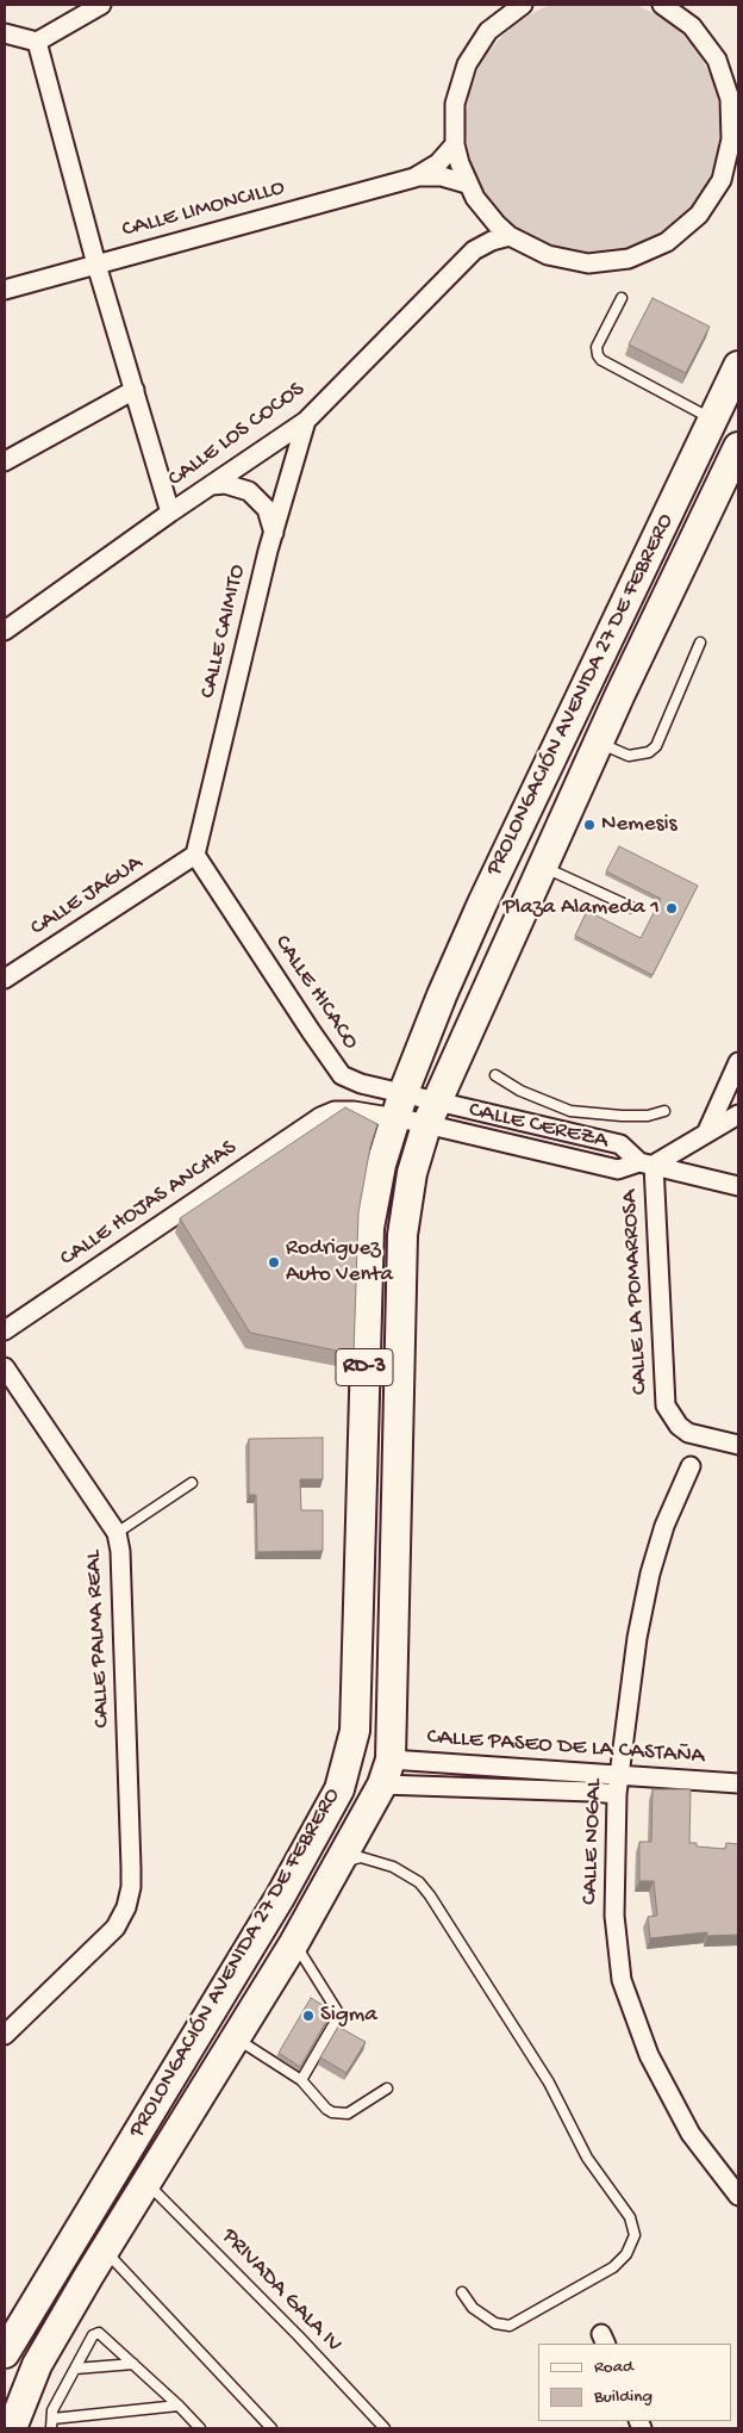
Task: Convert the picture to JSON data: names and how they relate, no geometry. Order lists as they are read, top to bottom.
{
  "streets": {
    "main road": ["PROLONGACIÓN AVENIDA 27 DE FEBRERO", "RD-3"],
    "street": [
      "CALLE LIMONCILLO",
      "CALLE LOS COCOS",
      "CALLE CAIMITO",
      "CALLE JAGUA",
      "CALLE HICACO",
      "CALLE CEREZA",
      "CALLE HOJAS ANCHAS",
      "CALLE LA POMARROSA",
      "CALLE PALMA REAL",
      "CALLE PASEO DE LA CASTAÑA",
      "CALLE NOGAL"
    ],
    "lane": ["PRIVADA GALA IV"]
  },
  "crossings": [
    ["CALLE LOS COCOS", "CALLE CAIMITO"],
    ["CALLE CAIMITO", "CALLE JAGUA"],
    ["CALLE CAIMITO", "CALLE HICACO"],
    ["PROLONGACIÓN AVENIDA 27 DE FEBRERO", "CALLE HICACO"],
    ["PROLONGACIÓN AVENIDA 27 DE FEBRERO", "CALLE CEREZA"],
    ["PROLONGACIÓN AVENIDA 27 DE FEBRERO", "CALLE PASEO DE LA CASTAÑA"],
    ["PROLONGACIÓN AVENIDA 27 DE FEBRERO", "PRIVADA GALA IV"],
    ["CALLE JAGUA", "CALLE HICACO"],
    ["CALLE HICACO", "CALLE CEREZA"],
    ["CALLE CEREZA", "CALLE LA POMARROSA"],
    ["CALLE PASEO DE LA CASTAÑA", "CALLE NOGAL"]
  ],
  "places": [
    "Nemesis",
    "Plaza Alameda 1",
    "Rodriguez Auto Venta",
    "Sigma"
  ],
  "legend": ["Road", "Building"]
}
